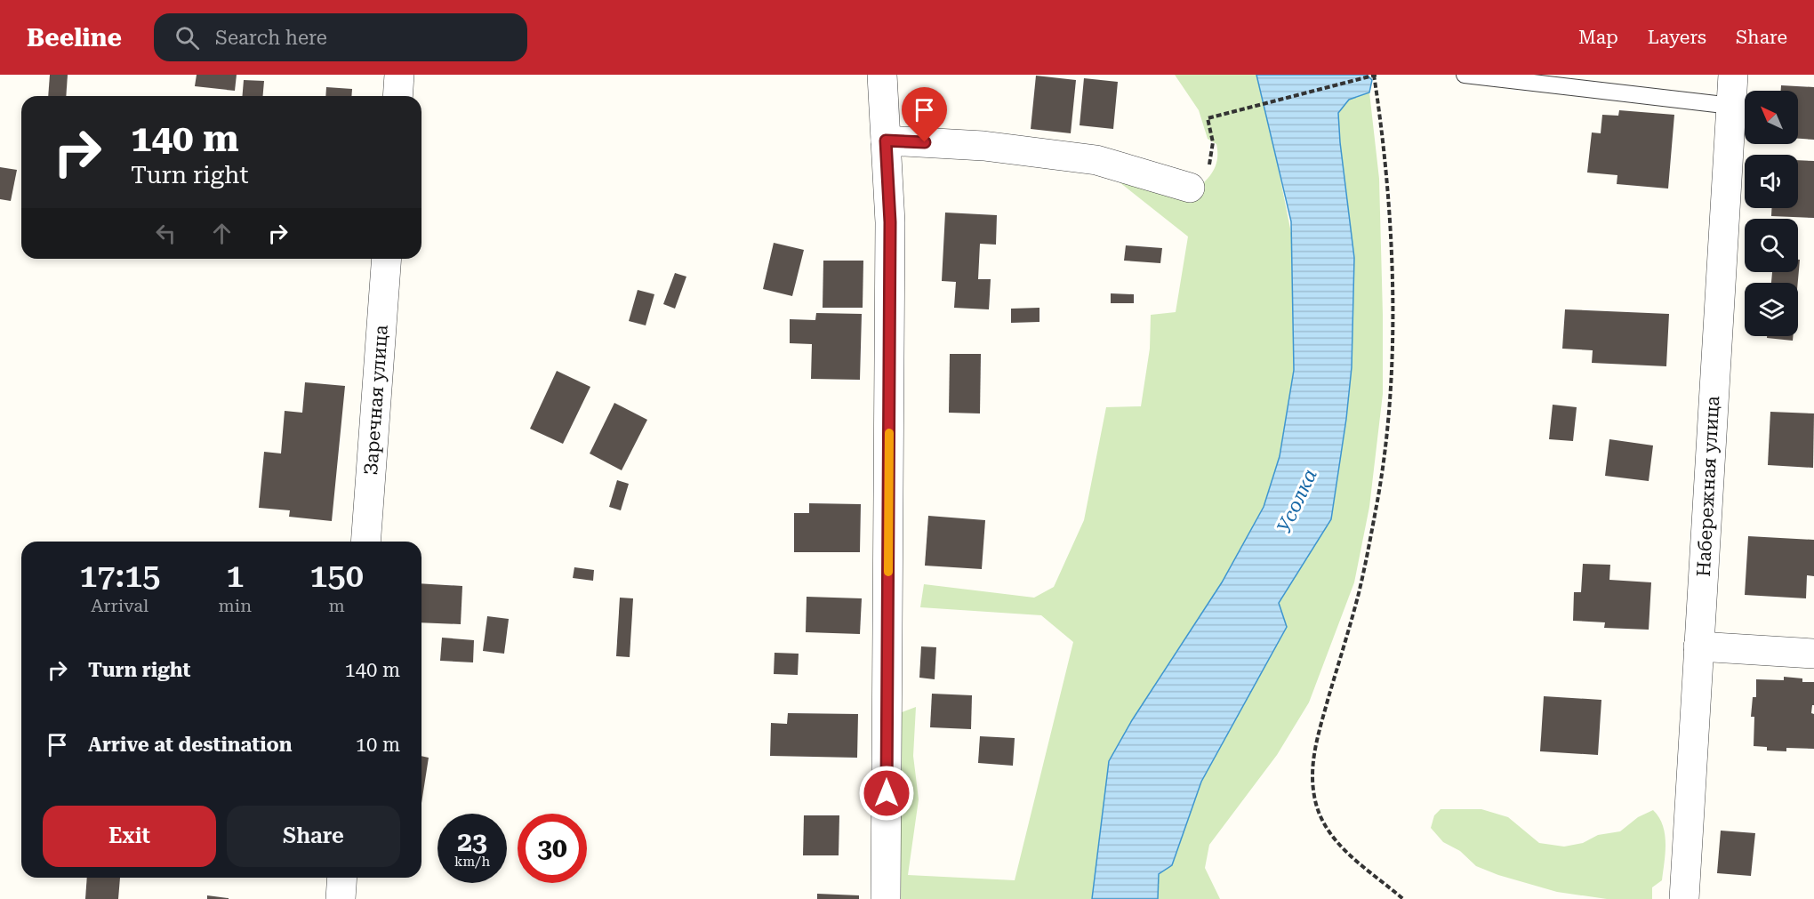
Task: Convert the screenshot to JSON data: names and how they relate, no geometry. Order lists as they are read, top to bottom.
{
  "streets": {
    "street": ["Заречная улица", "Набережная улица"]
  },
  "water": ["Усолка"],
  "north": "top left",
  "page": {
    "header": "Beeline",
    "search": "Search here",
    "nav": ["Map", "Layers", "Share"],
    "turn": ["140 m", "Turn right"],
    "eta": [
      "17:15",
      "Arrival",
      "1",
      "min",
      "150",
      "m"
    ],
    "list": [
      {
        "name": "Turn right",
        "value": "140 m"
      },
      {
        "name": "Arrive at destination",
        "value": "10 m"
      }
    ],
    "buttons": ["Exit", "Share"],
    "speed": "23 km/h",
    "limit": "30"
  }
}
